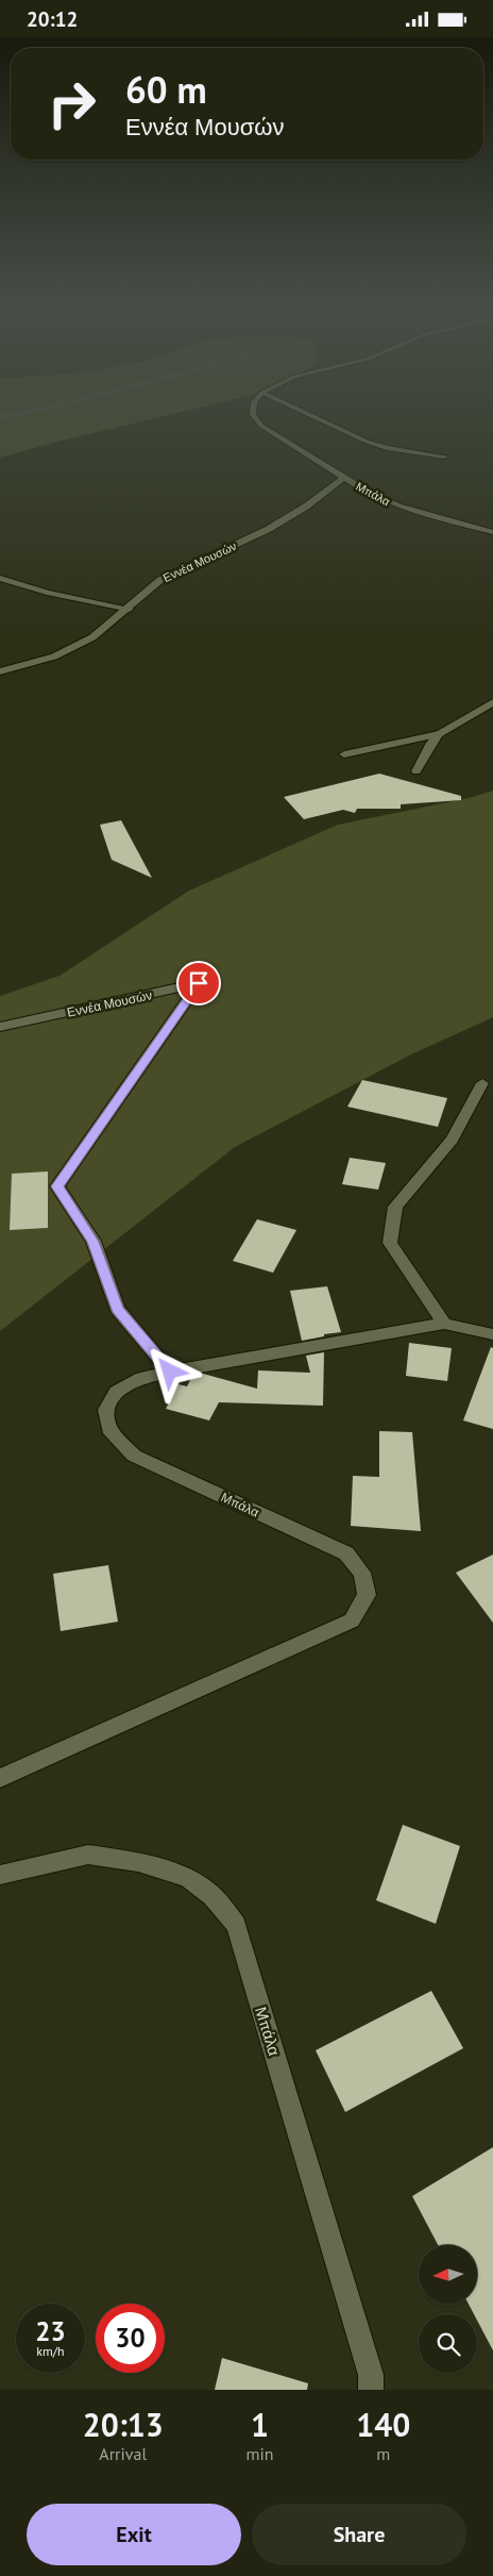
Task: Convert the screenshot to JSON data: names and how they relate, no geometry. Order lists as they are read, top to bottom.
{
  "streets": {
    "street": ["Μπάλα", "Εννέα Μουσών"]
  },
  "crossings": [
    ["Μπάλα", "Εννέα Μουσών"]
  ],
  "north": "left",
  "page": {
    "status": "20:12",
    "turn": ["60 m", "Εννέα Μουσών"],
    "speed": "23 km/h",
    "limit": "30",
    "eta": [
      "20:13",
      "Arrival",
      "1",
      "min",
      "140",
      "m"
    ],
    "buttons": ["Exit", "Share"]
  }
}
